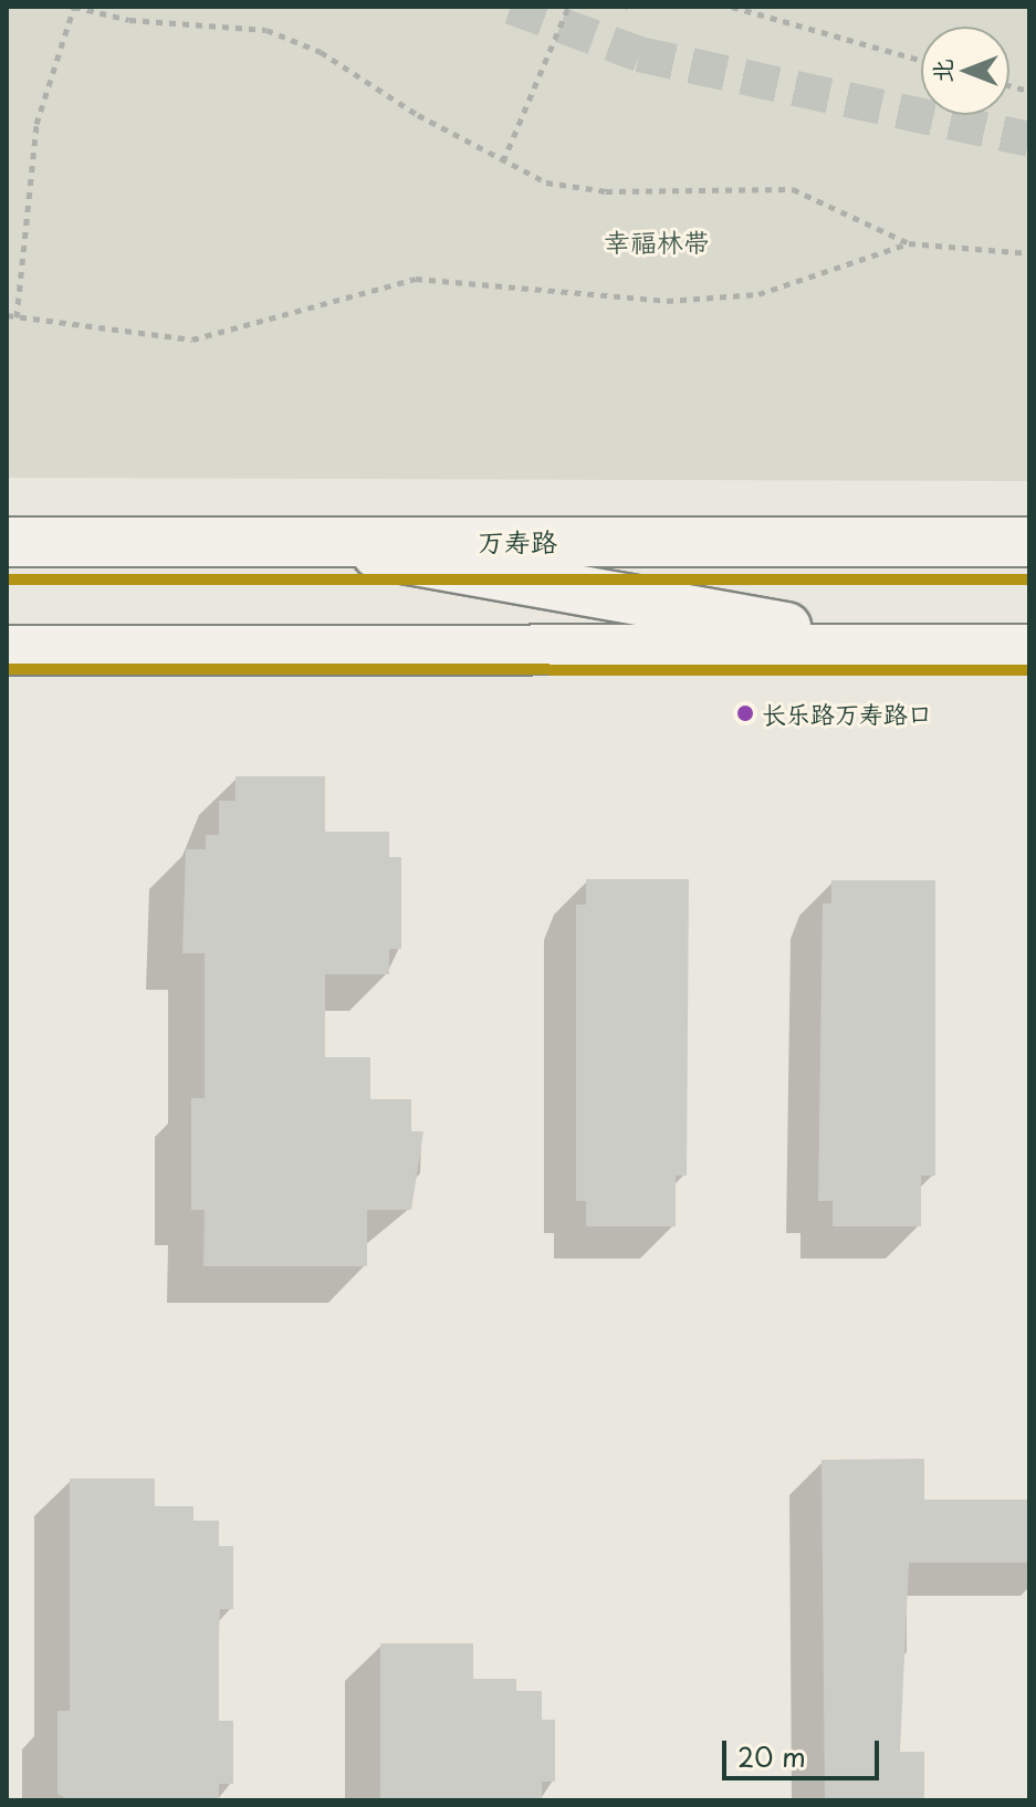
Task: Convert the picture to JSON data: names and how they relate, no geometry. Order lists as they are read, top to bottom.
{
  "streets": {
    "main road": ["万寿路"]
  },
  "parks": ["幸福林带"],
  "places": ["长乐路万寿路口"],
  "scale_bar": "20 m",
  "north": "left"
}
